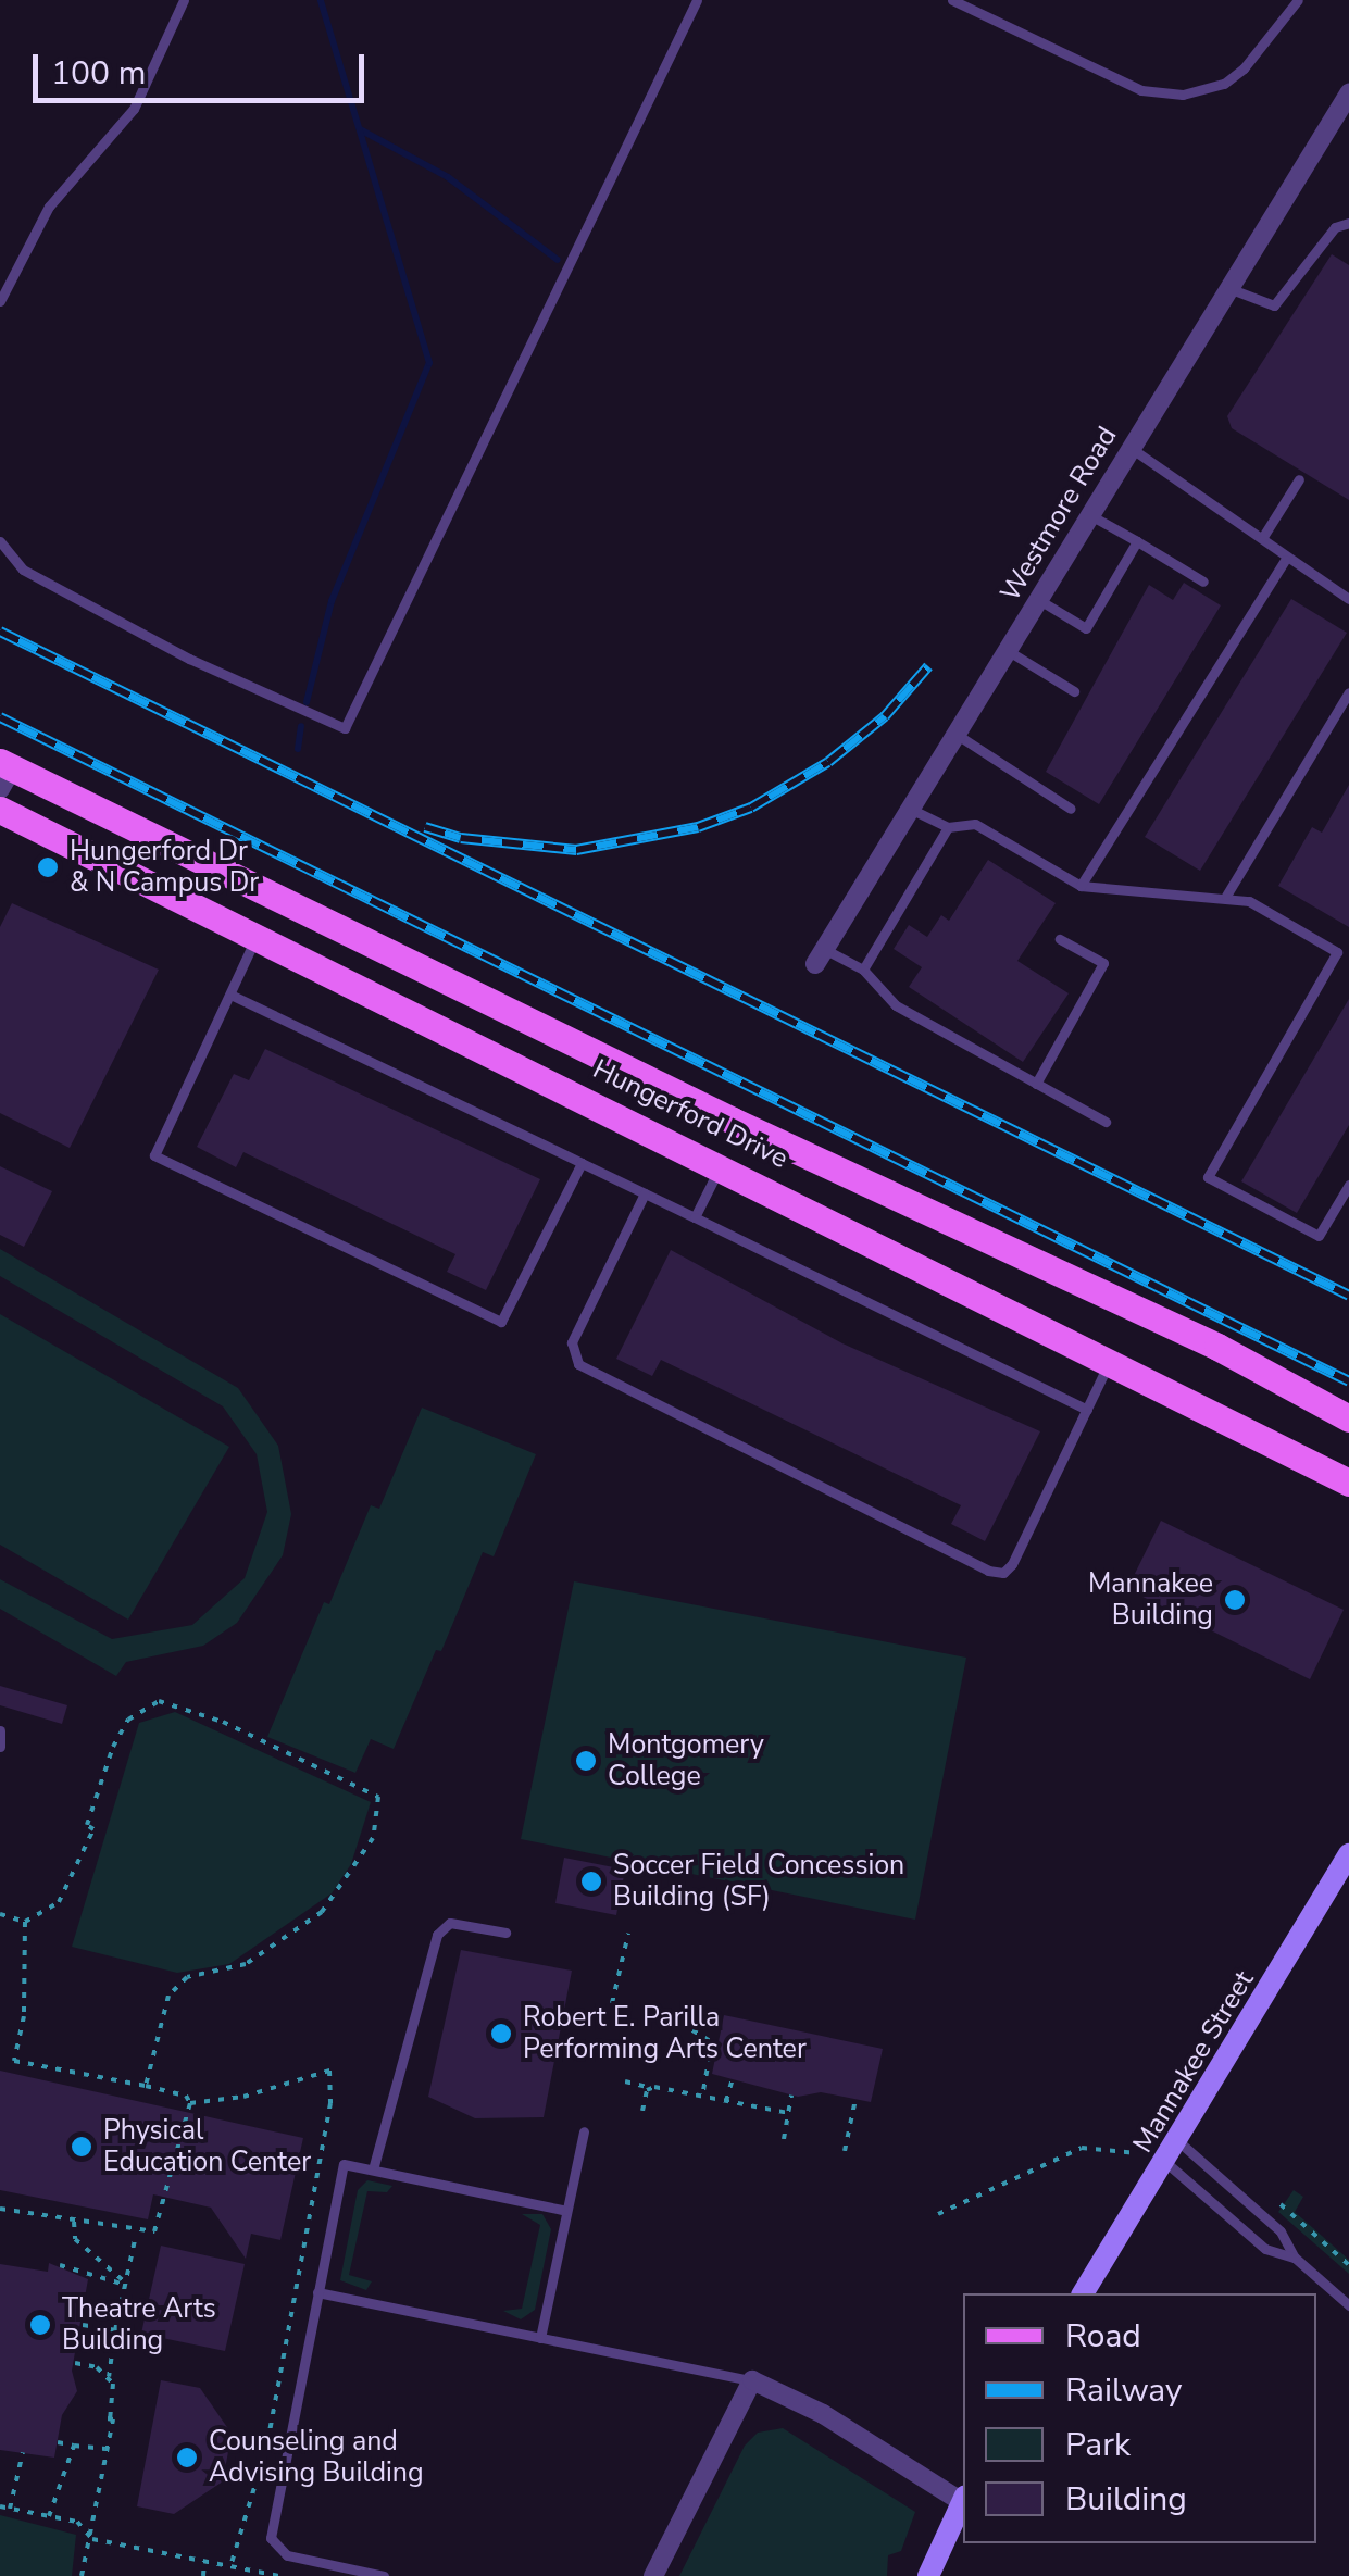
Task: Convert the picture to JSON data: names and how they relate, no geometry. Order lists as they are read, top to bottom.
{
  "streets": {
    "main road": ["Hungerford Drive"],
    "street": ["Westmore Road", "Mannakee Street"]
  },
  "places": [
    "Hungerford Dr & N Campus Dr",
    "Mannakee Building",
    "Montgomery College",
    "Soccer Field Concession Building (SF)",
    "Robert E. Parilla Performing Arts Center",
    "Physical Education Center",
    "Theatre Arts Building",
    "Counseling and Advising Building"
  ],
  "legend": [
    "Road",
    "Railway",
    "Park",
    "Building"
  ],
  "scale_bar": "100 m"
}
